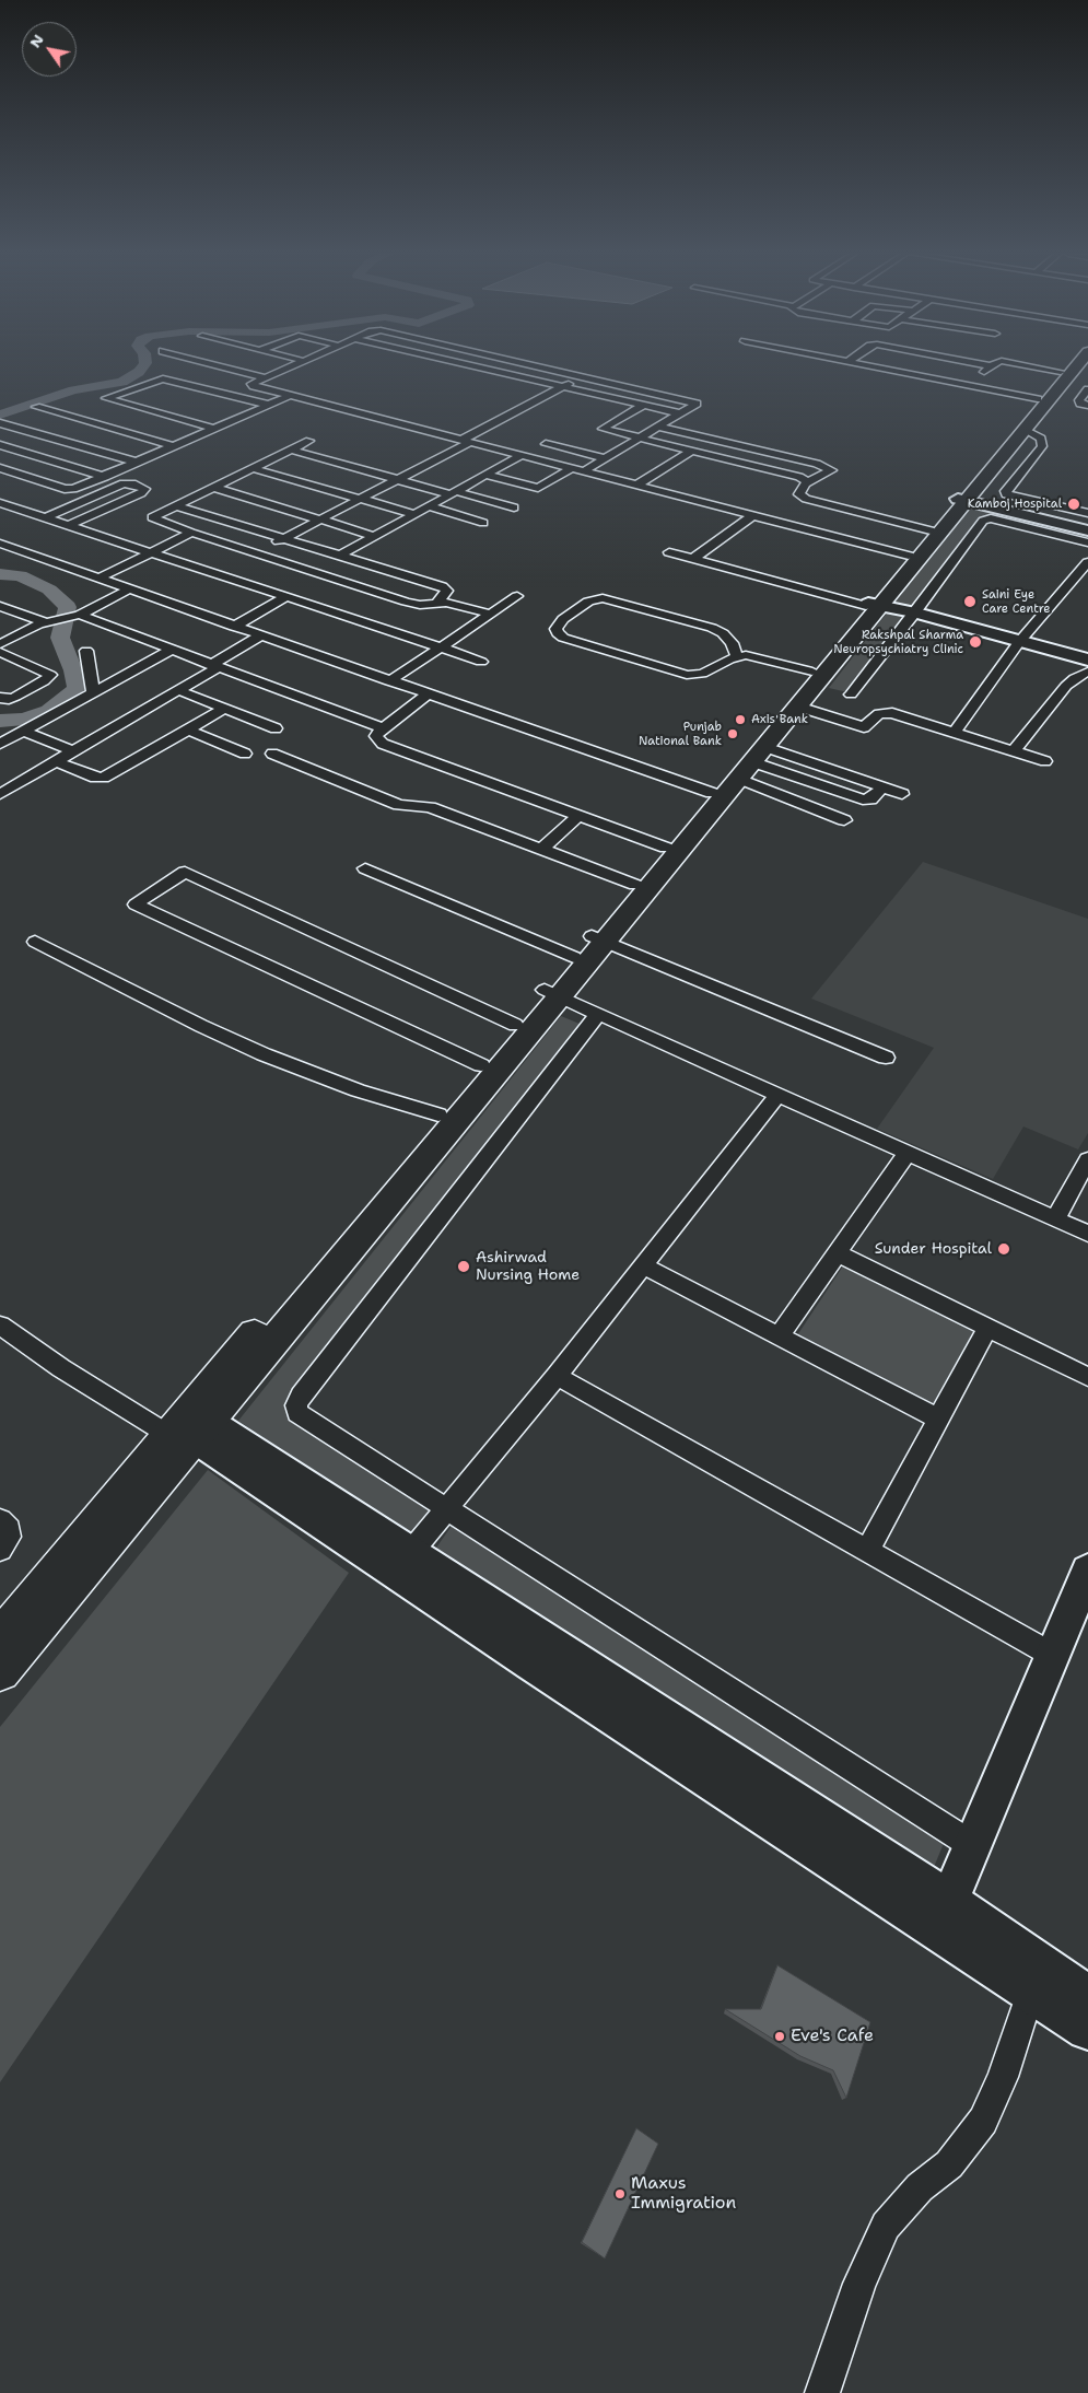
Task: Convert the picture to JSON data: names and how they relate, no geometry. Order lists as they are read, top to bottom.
{
  "places": [
    "Kamboj Hospital",
    "Saini Eye Care Centre",
    "Rakshpal Sharma Neuropsychiatry Clinic",
    "Axis Bank",
    "Punjab National Bank",
    "Sunder Hospital",
    "Ashirwad Nursing Home",
    "Eve's Cafe",
    "Maxus Immigration"
  ],
  "north": "top left"
}
